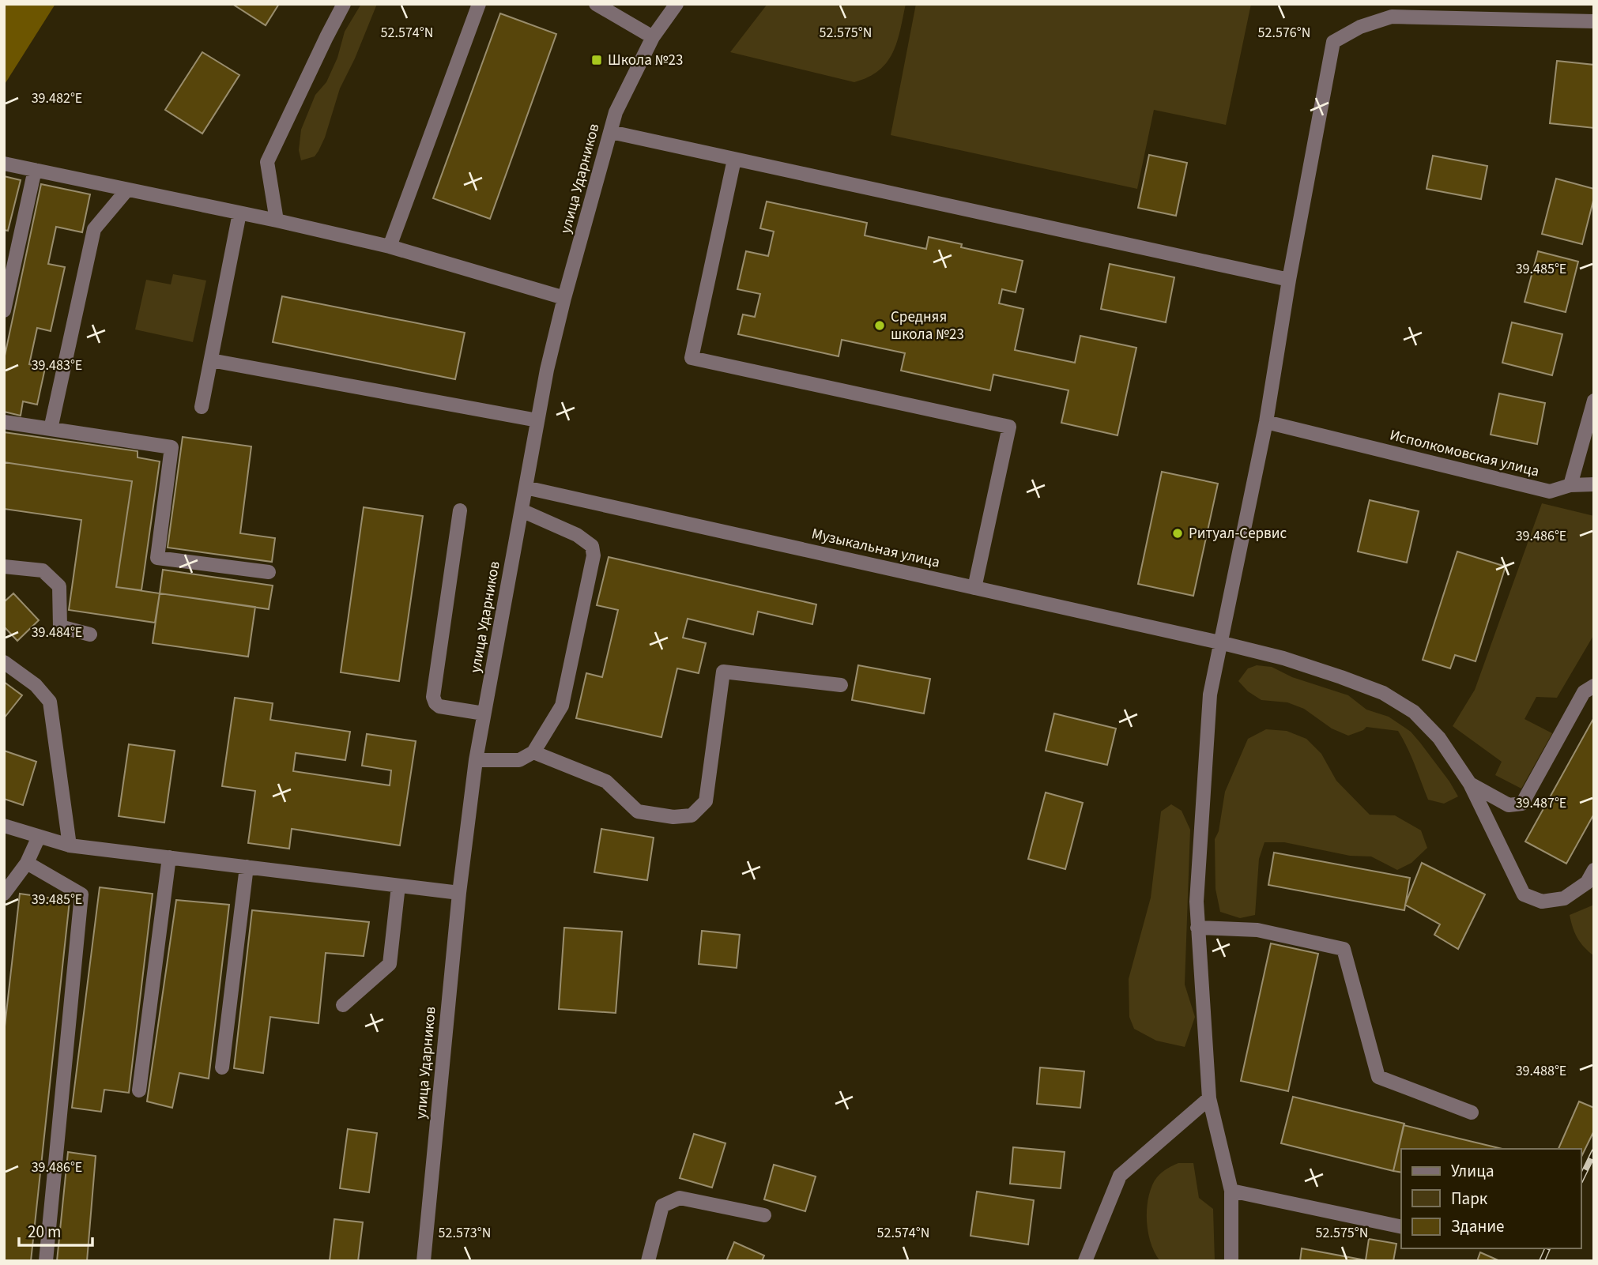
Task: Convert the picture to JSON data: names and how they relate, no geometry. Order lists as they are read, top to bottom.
{
  "streets": {
    "street": ["улица Ударников", "Исполкомовская улица", "Музыкальная улица"]
  },
  "crossings": [
    ["улица Ударников", "Музыкальная улица"]
  ],
  "places": {
    "transit": ["Школа №23"],
    "other": ["Средняя школа №23", "Ритуал-Сервис"]
  },
  "legend": ["Улица", "Парк", "Здание"],
  "scale_bar": "20 m",
  "coordinates": [
    "52.576°N",
    "52.574°N",
    "52.575°N",
    "39.482°E",
    "39.485°E",
    "39.483°E",
    "39.486°E",
    "39.484°E",
    "39.487°E",
    "39.488°E",
    "52.573°N"
  ]
}
